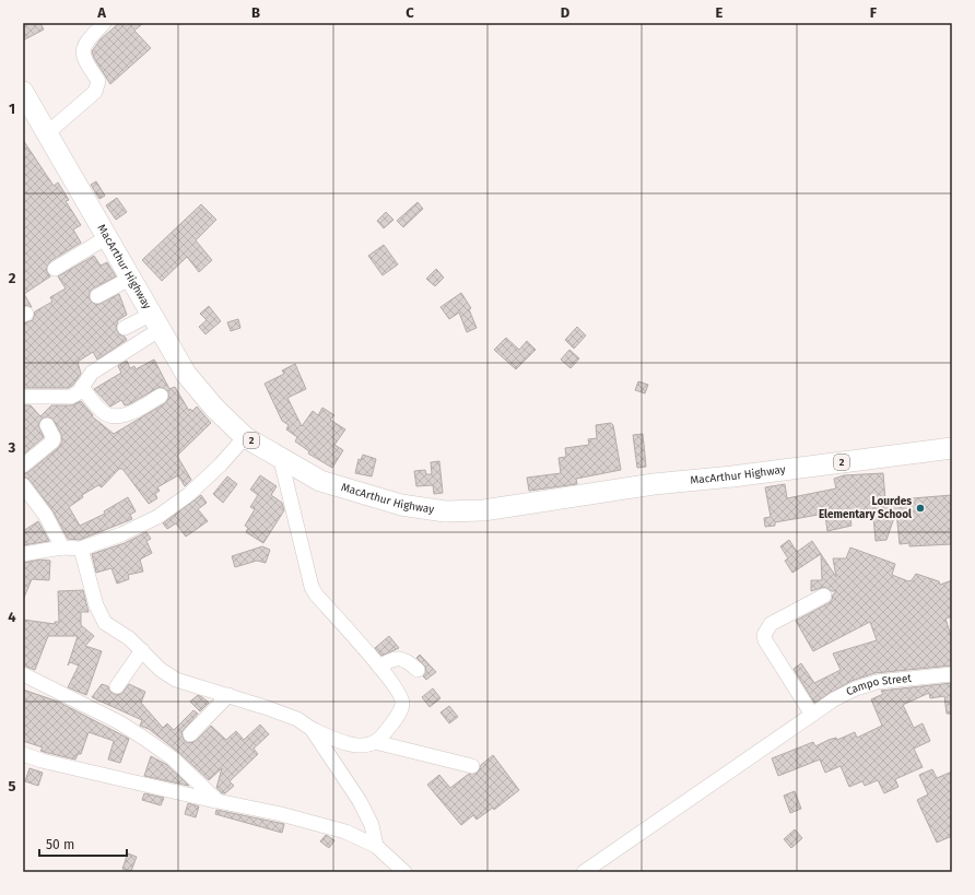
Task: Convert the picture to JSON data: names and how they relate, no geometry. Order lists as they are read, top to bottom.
{
  "streets": {
    "highway": ["MacArthur Highway", "2"],
    "street": ["Campo Street"]
  },
  "places": ["Lourdes Elementary School"],
  "scale_bar": "50 m",
  "grid": {
    "columns": [
      "A",
      "B",
      "C",
      "D",
      "E",
      "F"
    ],
    "rows": [
      "1",
      "2",
      "3",
      "4",
      "5"
    ]
  }
}
